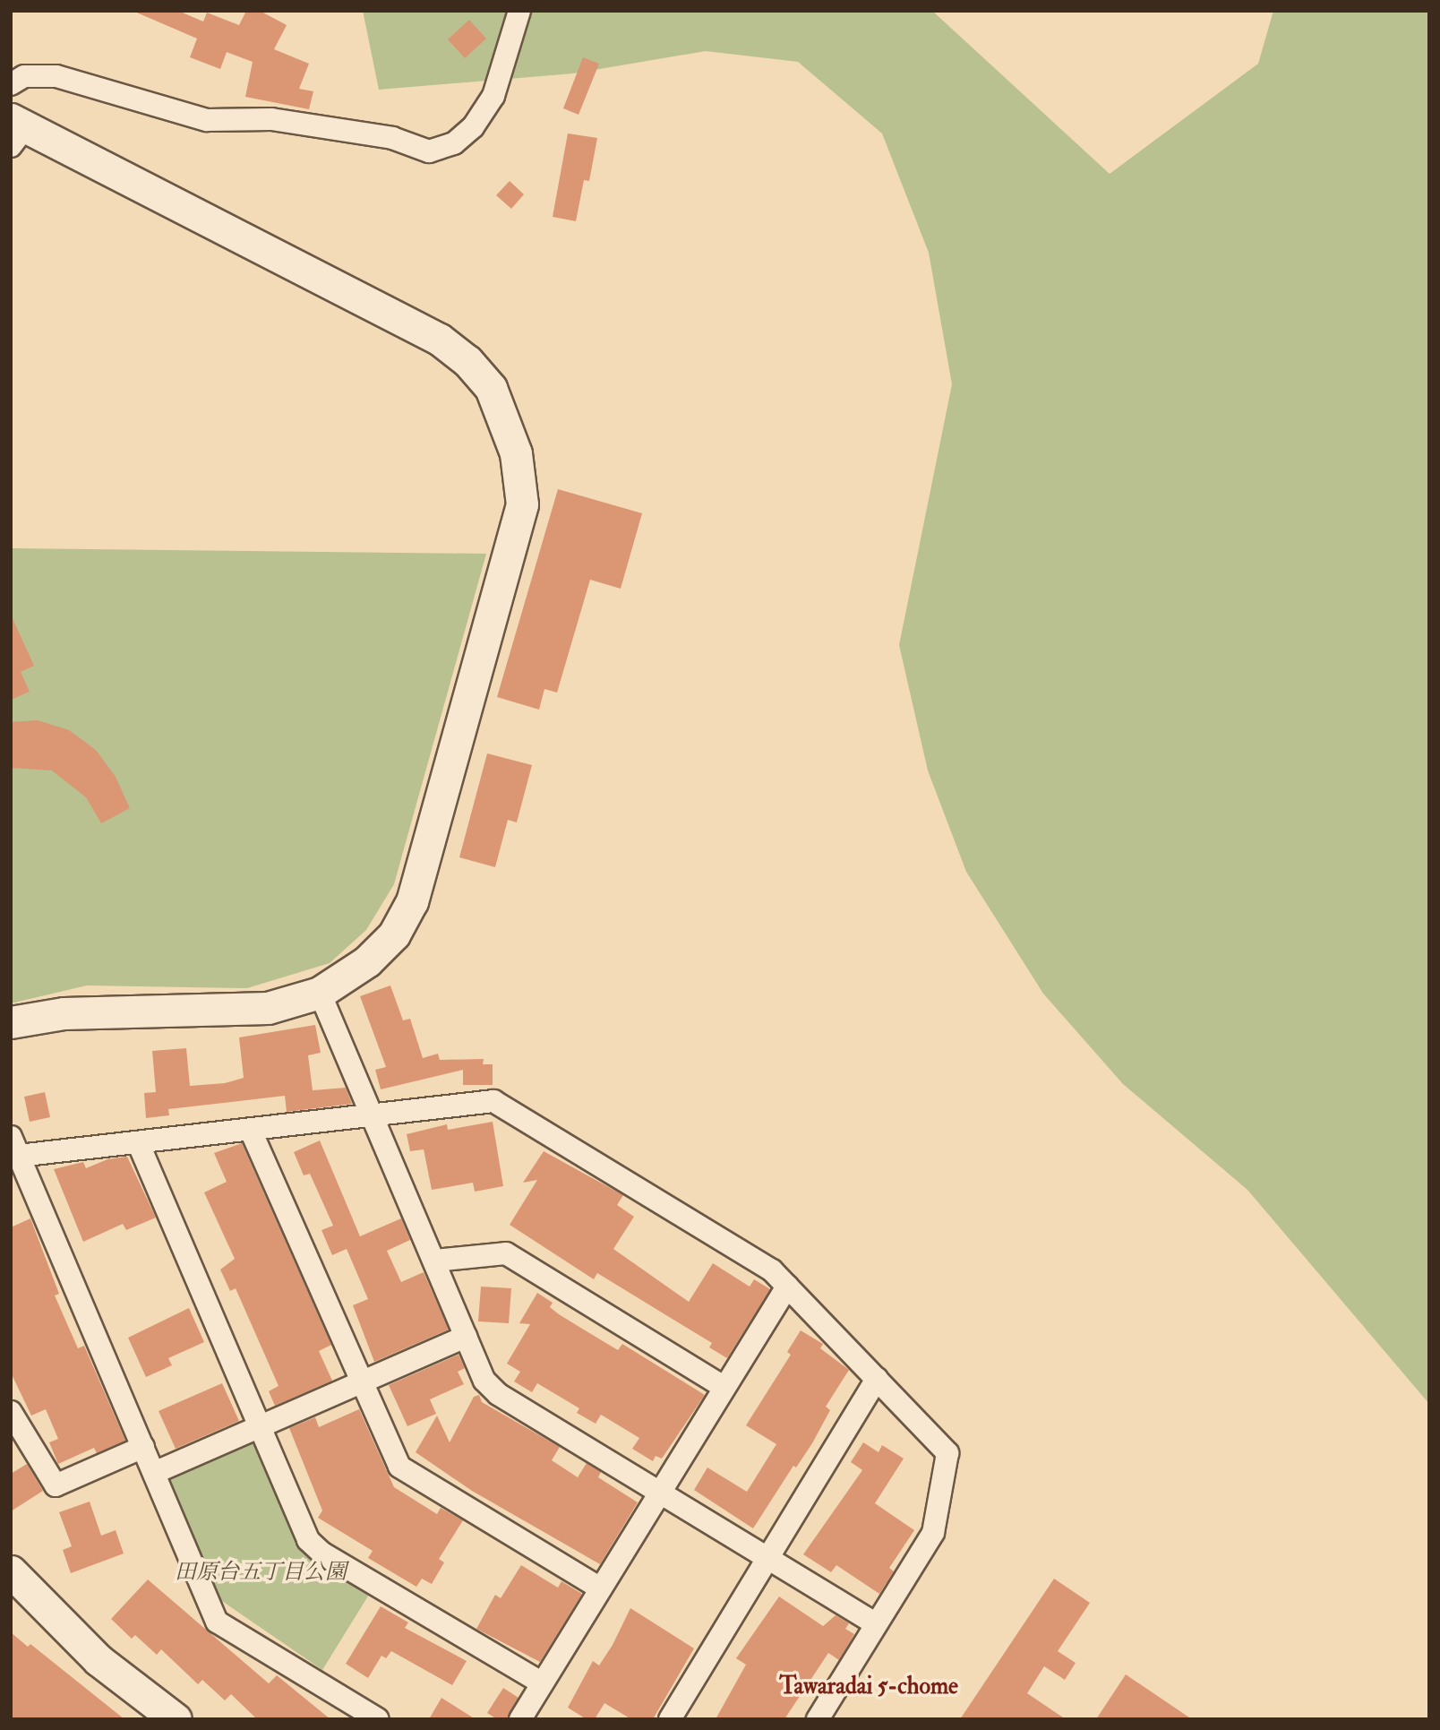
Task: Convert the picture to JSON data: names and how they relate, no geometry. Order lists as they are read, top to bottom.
{
  "districts": ["Tawaradai 5-chome"],
  "parks": ["田原台五丁目公園"]
}
